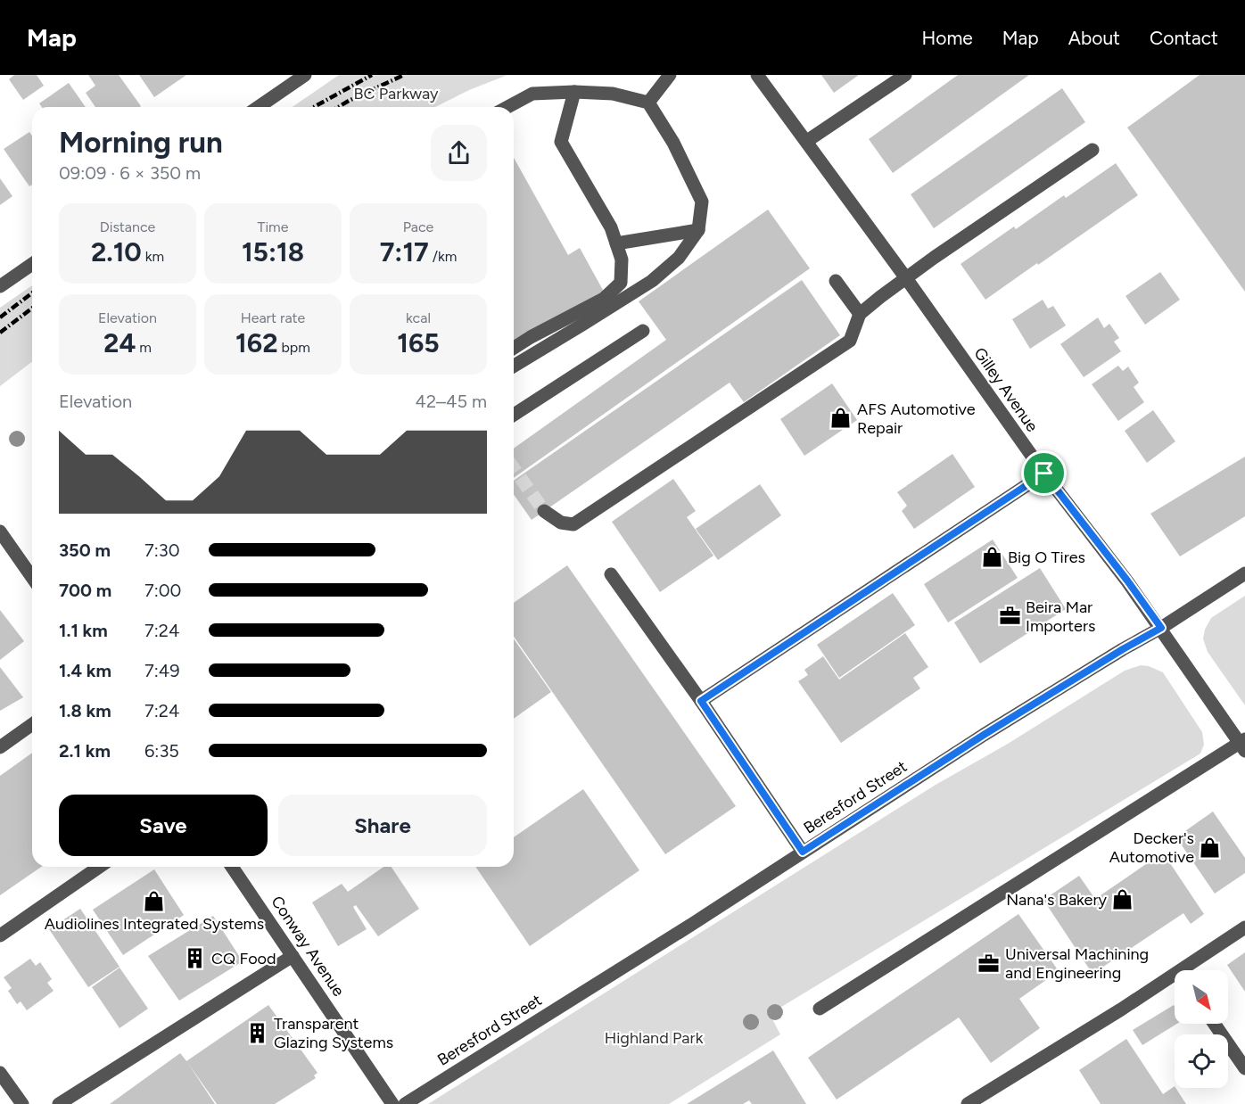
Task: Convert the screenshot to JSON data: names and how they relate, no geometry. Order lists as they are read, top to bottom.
{
  "streets": {
    "street": ["Gilley Avenue", "Beresford Street", "Conway Avenue"]
  },
  "crossings": [
    ["Gilley Avenue", "Beresford Street"]
  ],
  "parks": ["BC Parkway", "Highland Park"],
  "places": {
    "shop": [
      "AFS Automotive Repair",
      "Big O Tires",
      "Decker's Automotive",
      "Nana's Bakery",
      "Audiolines Integrated Systems"
    ],
    "office": ["Beira Mar Importers", "Universal Machining and Engineering"],
    "building": ["CQ Food", "Transparent Glazing Systems"]
  },
  "north": "bottom right",
  "page": {
    "header": "Map",
    "nav": [
      "Home",
      "Map",
      "About",
      "Contact"
    ],
    "heading": ["Morning run", "09:09 · 6 × 350 m"],
    "stats": [
      ["Distance", "2.10 km"],
      ["Time", "15:18"],
      ["Pace", "7:17 /km"],
      ["Elevation", "24 m"],
      ["Heart rate", "162 bpm"],
      ["kcal", "165"]
    ],
    "chart": ["Elevation", "42–45 m"],
    "list": [
      {
        "name": "350 m",
        "note": "7:30"
      },
      {
        "name": "700 m",
        "note": "7:00"
      },
      {
        "name": "1.1 km",
        "note": "7:24"
      },
      {
        "name": "1.4 km",
        "note": "7:49"
      },
      {
        "name": "1.8 km",
        "note": "7:24"
      },
      {
        "name": "2.1 km",
        "note": "6:35"
      }
    ],
    "buttons": ["Save", "Share"]
  }
}
